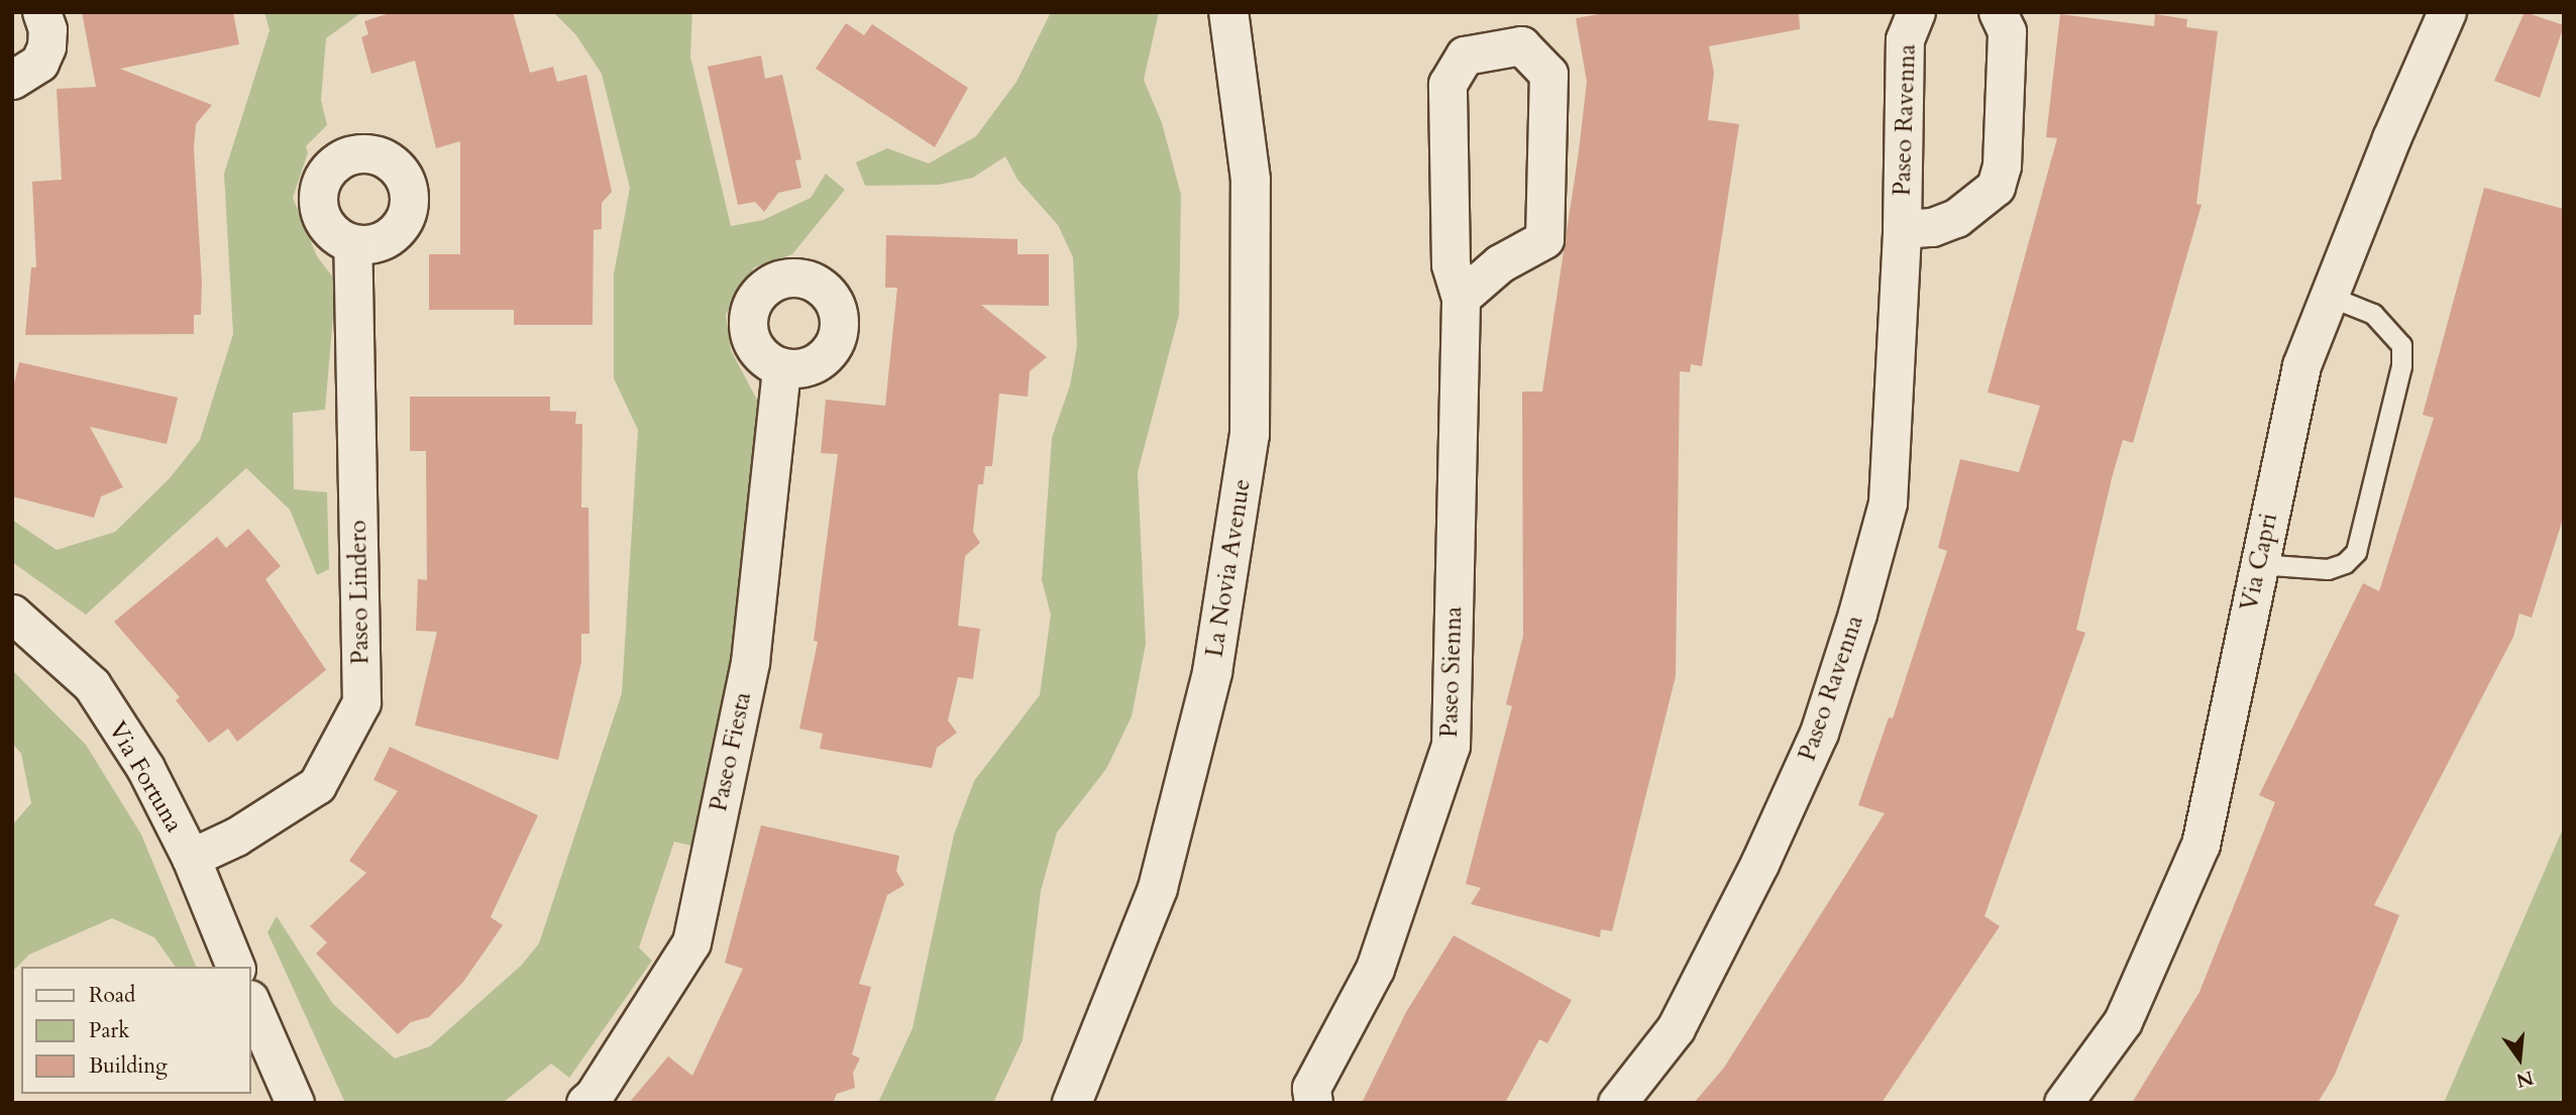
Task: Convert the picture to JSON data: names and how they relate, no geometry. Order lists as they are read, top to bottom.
{
  "streets": {
    "main road": ["La Novia Avenue"],
    "street": [
      "Paseo Ravenna",
      "Via Capri",
      "Paseo Lindero",
      "Paseo Sienna",
      "Paseo Fiesta",
      "Via Fortuna"
    ]
  },
  "crossings": [
    ["Paseo Lindero", "Via Fortuna"]
  ],
  "legend": ["Road", "Park", "Building"],
  "north": "bottom"
}
